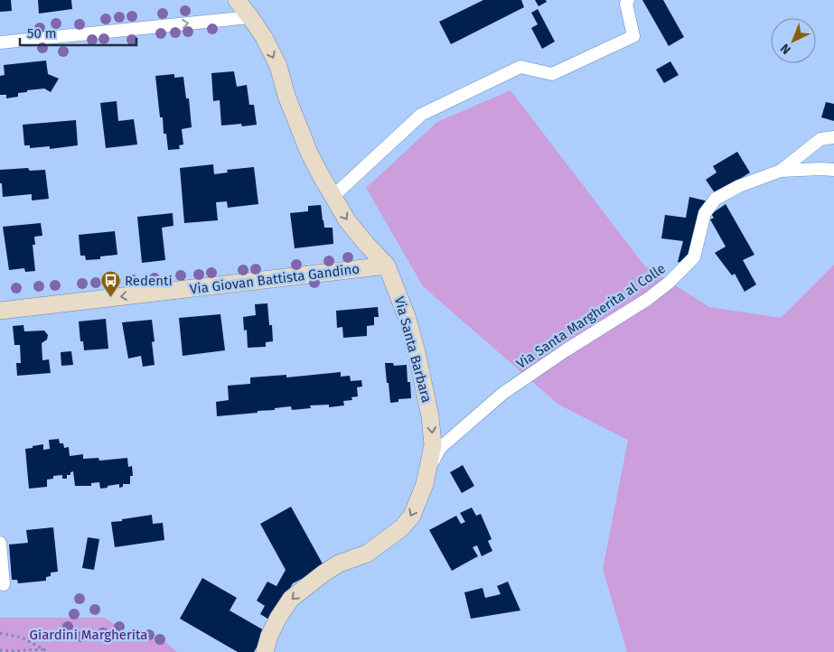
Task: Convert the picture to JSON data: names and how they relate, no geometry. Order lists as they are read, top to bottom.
{
  "streets": {
    "street": ["Via Giovan Battista Gandino", "Via Santa Margherita al Colle", "Via Santa Barbara"]
  },
  "crossings": [
    ["Via Giovan Battista Gandino", "Via Santa Barbara"],
    ["Via Santa Margherita al Colle", "Via Santa Barbara"]
  ],
  "one_way": ["Via Giovan Battista Gandino", "Via Santa Barbara"],
  "parks": ["Giardini Margherita"],
  "places": {
    "bus stop": ["Redenti"]
  },
  "scale_bar": "50 m",
  "north": "bottom left"
}
